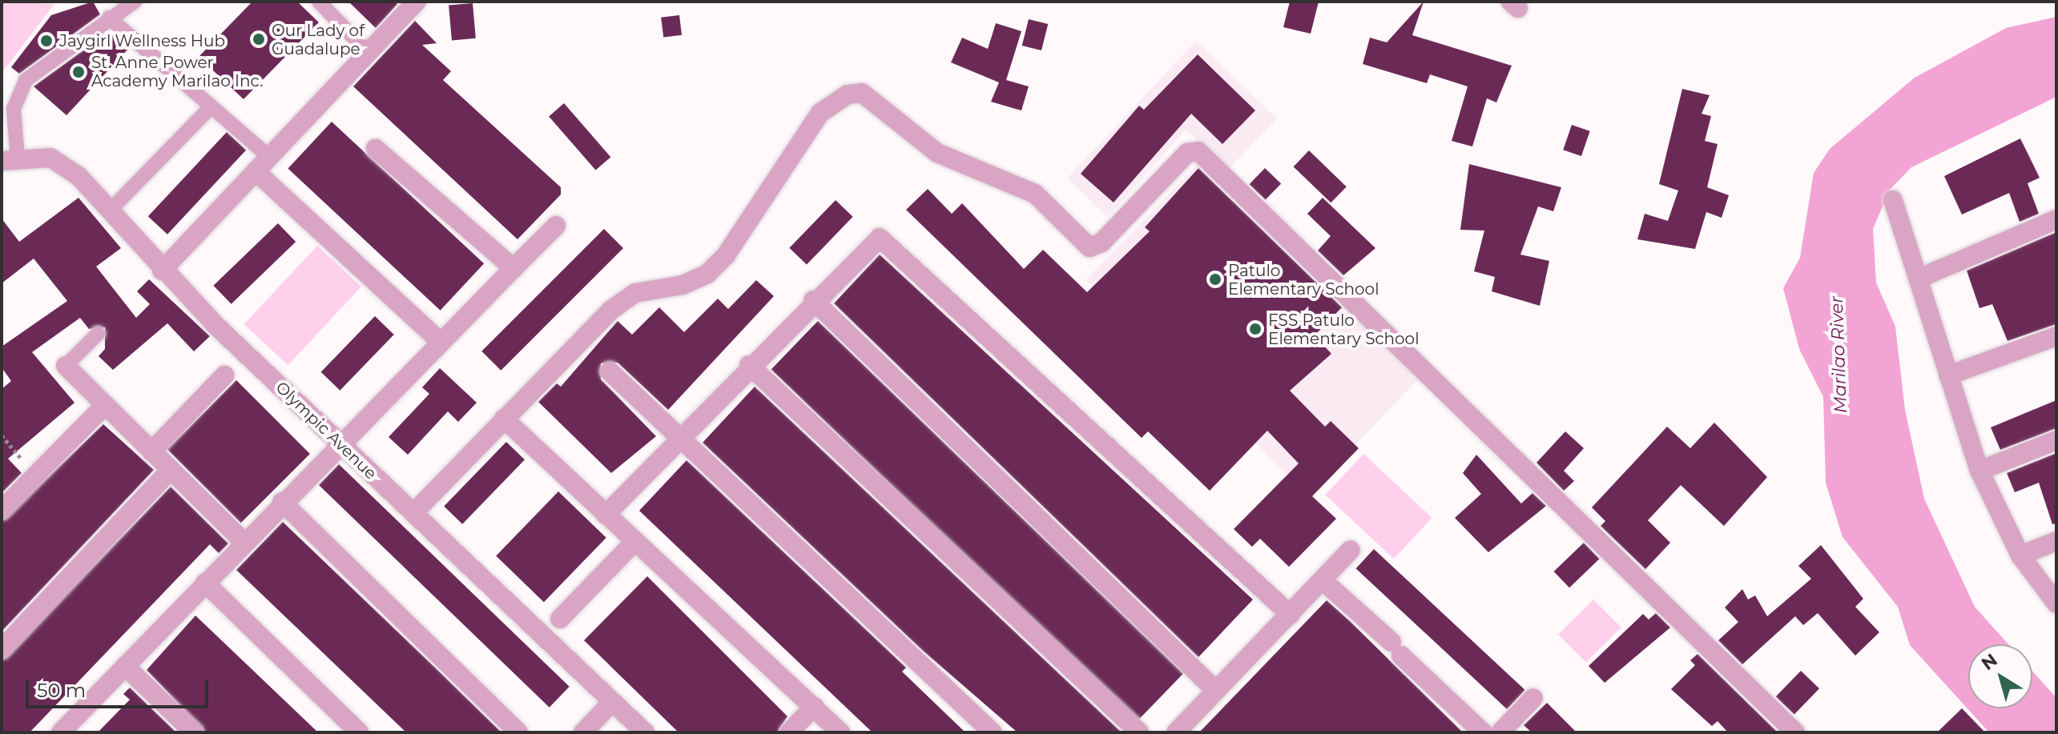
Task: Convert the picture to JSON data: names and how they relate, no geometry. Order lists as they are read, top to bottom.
{
  "streets": {
    "street": ["Olympic Avenue"]
  },
  "water": ["Marilao River"],
  "places": [
    "Our Lady of Guadalupe",
    "Jaygirl Wellness Hub",
    "St. Anne Power Academy Marilao Inc.",
    "Patulo Elementary School",
    "FSS Patulo Elementary School"
  ],
  "scale_bar": "50 m",
  "north": "top left"
}
